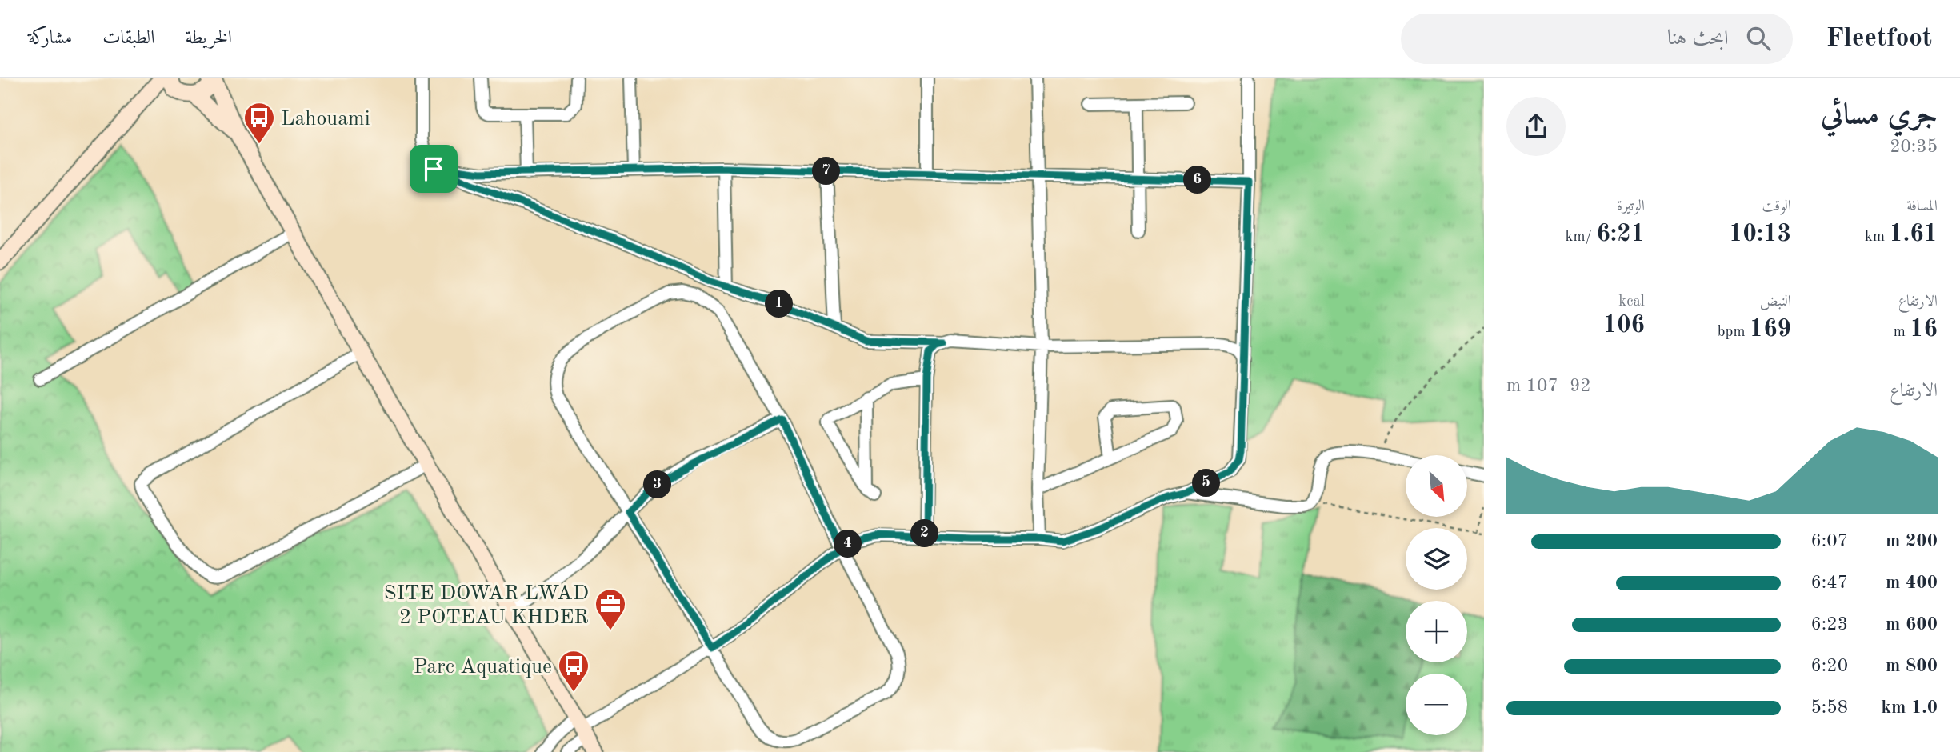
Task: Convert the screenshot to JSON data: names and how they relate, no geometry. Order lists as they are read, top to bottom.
{
  "places": {
    "bus stop": ["Lahouami", "Parc Aquatique"],
    "office": ["SITE DOWAR LWAD 2 POTEAU KHDER"]
  },
  "north": "bottom right",
  "page": {
    "header": "Fleetfoot",
    "search": "ابحث هنا",
    "nav": ["الخريطة", "الطبقات", "مشاركة"],
    "heading": ["جري مسائي", "20:35"],
    "pins": [
      "7",
      "6",
      "1",
      "5",
      "3",
      "2",
      "4"
    ],
    "stats": [
      ["المسافة", "1.61 km"],
      ["الوقت", "10:13"],
      ["الوتيرة", "6:21 /km"],
      ["الارتفاع", "16 m"],
      ["النبض", "169 bpm"],
      ["kcal", "106"]
    ],
    "chart": ["الارتفاع", "92–107 m"],
    "map_buttons": ["+", "−"],
    "list": [
      {
        "name": "200 m",
        "note": "6:07"
      },
      {
        "name": "400 m",
        "note": "6:47"
      },
      {
        "name": "600 m",
        "note": "6:23"
      },
      {
        "name": "800 m",
        "note": "6:20"
      },
      {
        "name": "1.0 km",
        "note": "5:58"
      }
    ]
  }
}
